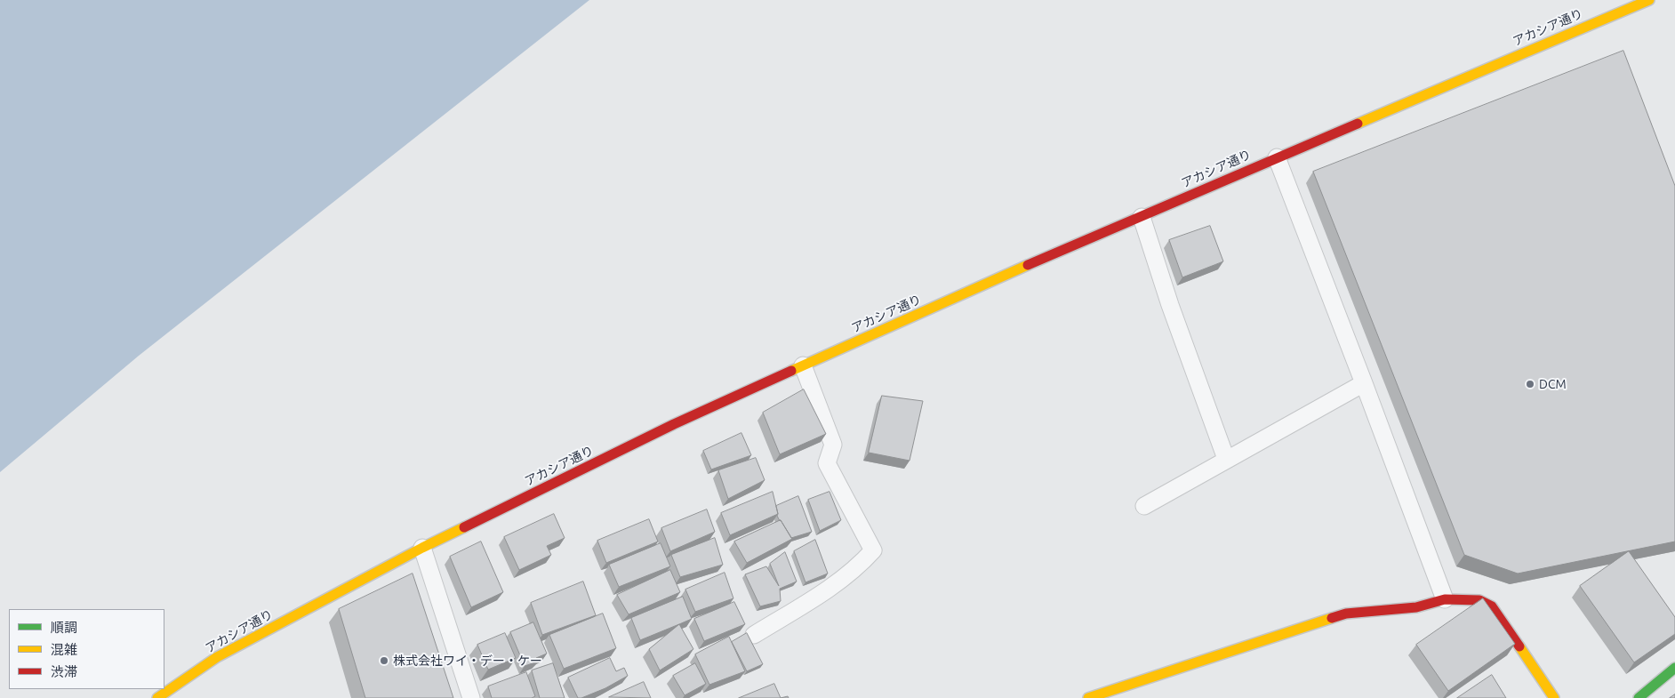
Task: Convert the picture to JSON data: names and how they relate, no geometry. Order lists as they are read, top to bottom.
{
  "streets": {
    "street": ["アカシア通り"]
  },
  "places": ["DCM", "株式会社ワイ・デー・ケー"],
  "legend": ["順調", "混雑", "渋滞"]
}
